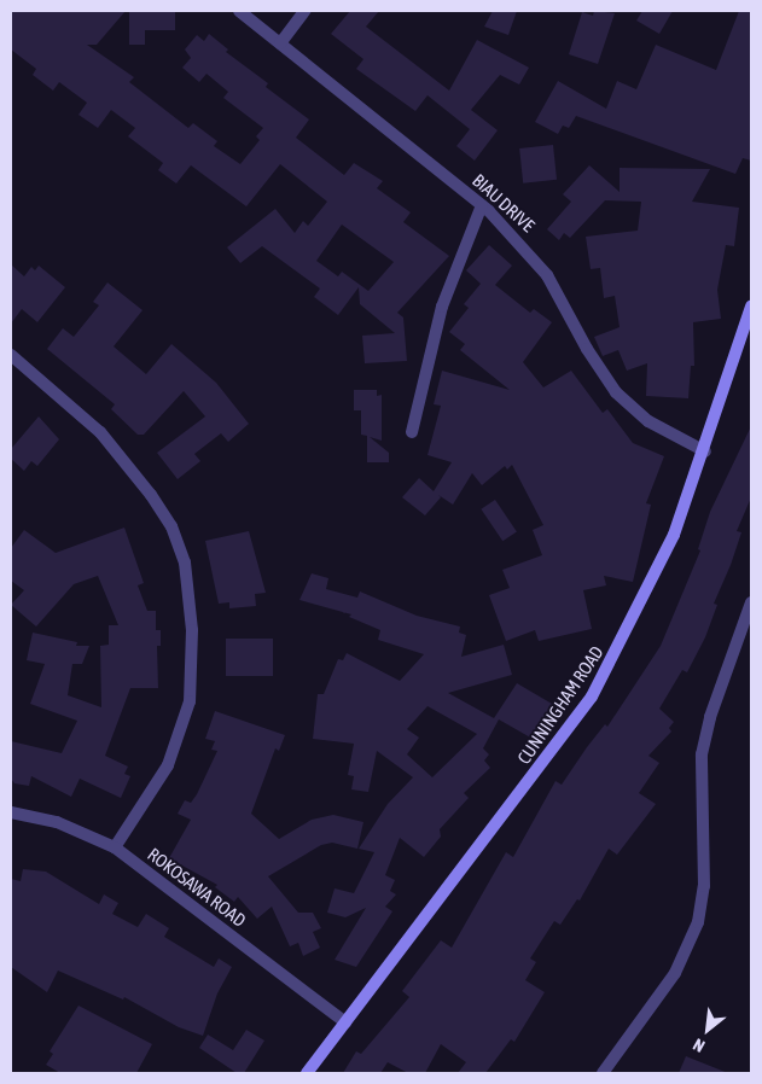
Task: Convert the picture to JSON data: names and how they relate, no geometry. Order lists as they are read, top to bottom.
{
  "streets": {
    "main road": ["CUNNINGHAM ROAD"],
    "street": ["BIAU DRIVE", "ROKOSAWA ROAD"]
  },
  "crossings": [
    ["BIAU DRIVE", "CUNNINGHAM ROAD"],
    ["CUNNINGHAM ROAD", "ROKOSAWA ROAD"]
  ],
  "north": "bottom left"
}
